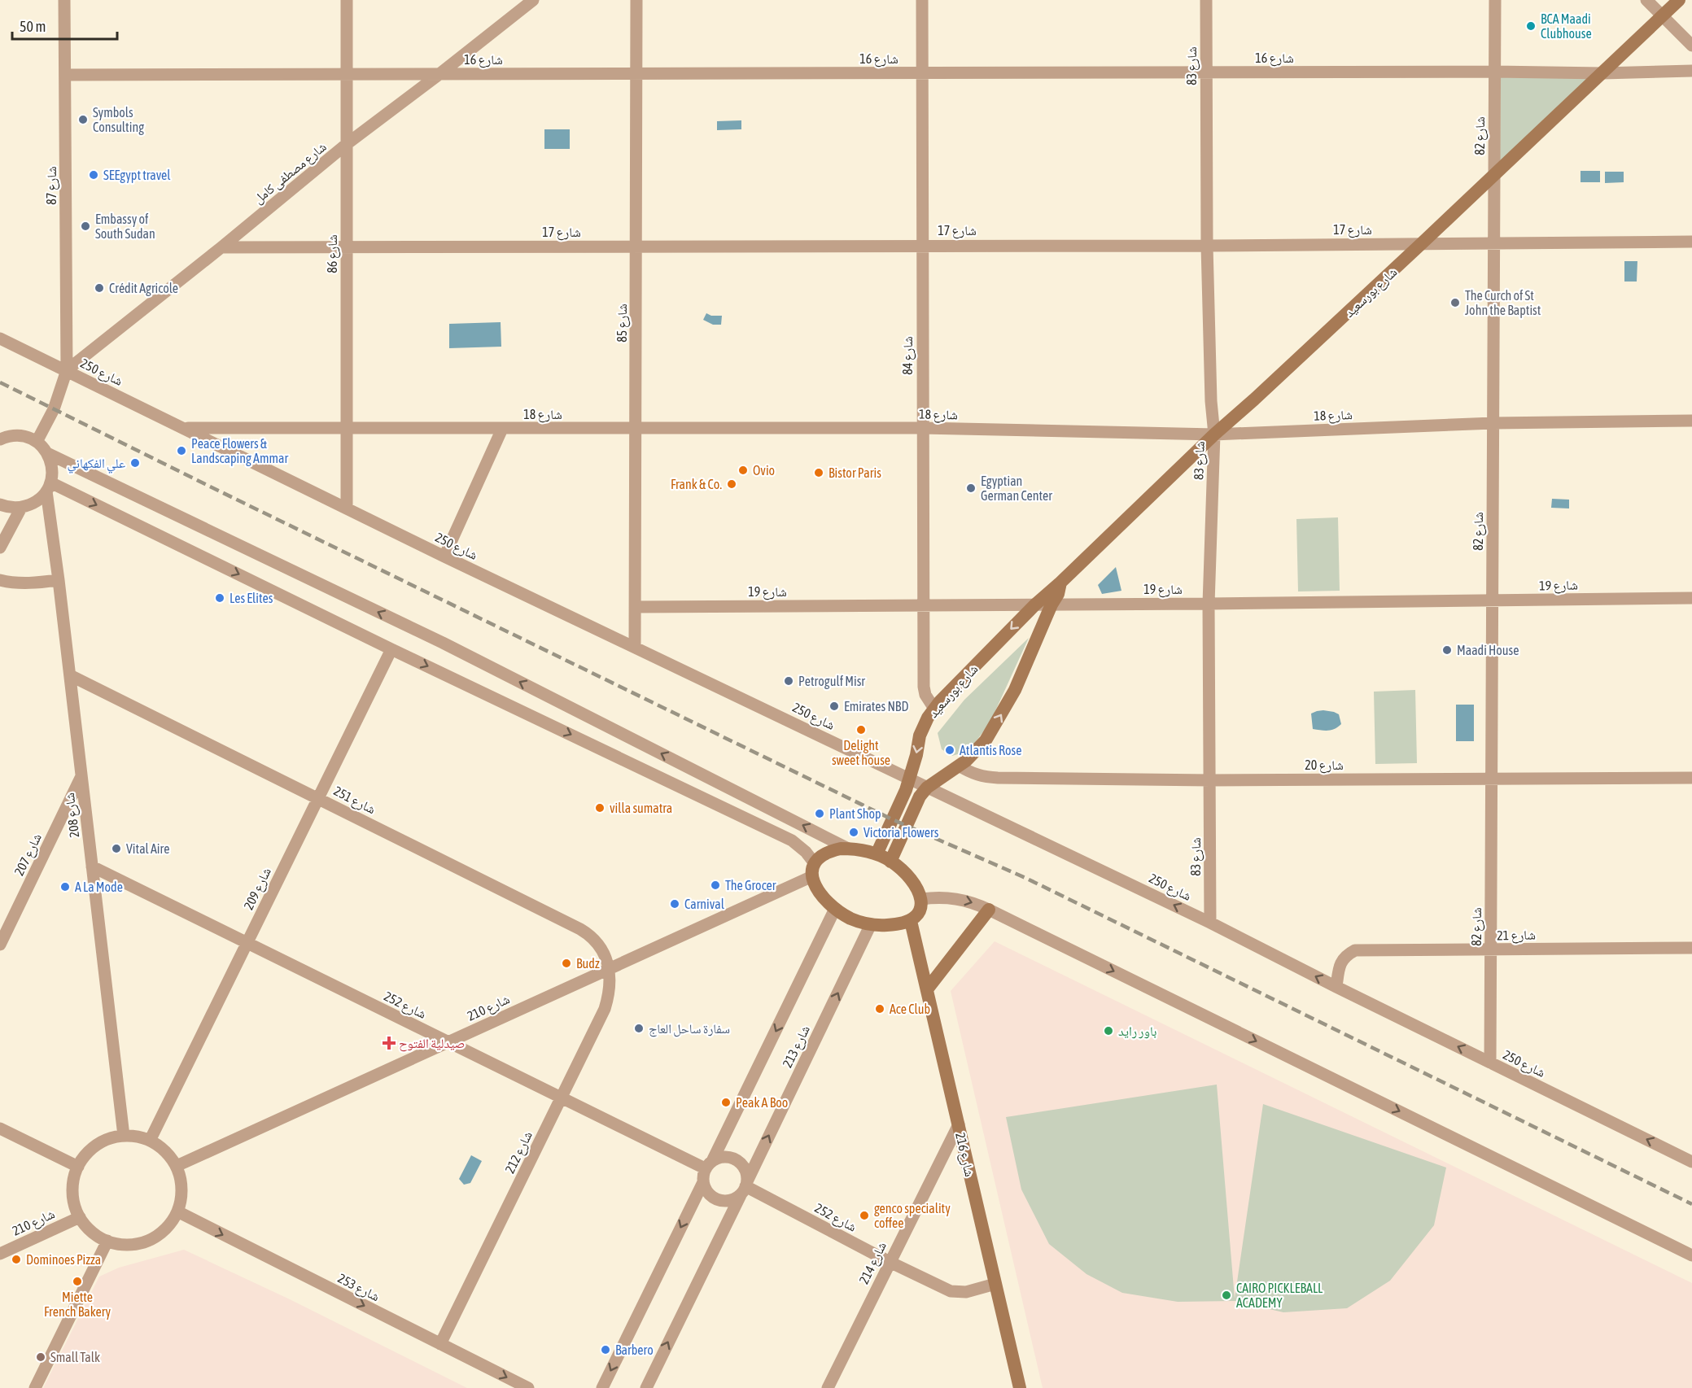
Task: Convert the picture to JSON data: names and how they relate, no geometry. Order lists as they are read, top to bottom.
{
  "streets": {
    "main road": ["شارع بورسعيد", "شارع 216"],
    "street": [
      "شارع 16",
      "شارع 83",
      "شارع 82",
      "شارع مصطفى كامل",
      "شارع 87",
      "شارع 17",
      "شارع 86",
      "شارع 85",
      "شارع 84",
      "شارع 250",
      "شارع 18",
      "شارع 19",
      "شارع 20",
      "شارع 251",
      "شارع 208",
      "شارع 207",
      "شارع 209",
      "شارع 21",
      "شارع 252",
      "شارع 210",
      "شارع 213",
      "شارع 212",
      "شارع 214",
      "شارع 253"
    ]
  },
  "crossings": [
    ["شارع 16", "شارع 83"],
    ["شارع 16", "شارع 82"],
    ["شارع 16", "شارع مصطفى كامل"],
    ["شارع 16", "شارع 87"],
    ["شارع 16", "شارع 86"],
    ["شارع 16", "شارع بورسعيد"],
    ["شارع 16", "شارع 85"],
    ["شارع 16", "شارع 84"],
    ["شارع 83", "شارع 17"],
    ["شارع 83", "شارع بورسعيد"],
    ["شارع 83", "شارع 250"],
    ["شارع 83", "شارع 18"],
    ["شارع 83", "شارع 19"],
    ["شارع 83", "شارع 20"],
    ["شارع 82", "شارع 17"],
    ["شارع 82", "شارع بورسعيد"],
    ["شارع 82", "شارع 250"],
    ["شارع 82", "شارع 18"],
    ["شارع 82", "شارع 19"],
    ["شارع 82", "شارع 20"],
    ["شارع 82", "شارع 21"],
    ["شارع مصطفى كامل", "شارع 87"],
    ["شارع مصطفى كامل", "شارع 17"],
    ["شارع مصطفى كامل", "شارع 86"],
    ["شارع مصطفى كامل", "شارع 250"],
    ["شارع 87", "شارع 250"],
    ["شارع 17", "شارع 86"],
    ["شارع 17", "شارع بورسعيد"],
    ["شارع 17", "شارع 85"],
    ["شارع 17", "شارع 84"],
    ["شارع 86", "شارع 250"],
    ["شارع 86", "شارع 18"],
    ["شارع بورسعيد", "شارع 84"],
    ["شارع بورسعيد", "شارع 250"],
    ["شارع بورسعيد", "شارع 18"],
    ["شارع بورسعيد", "شارع 19"],
    ["شارع بورسعيد", "شارع 20"],
    ["شارع بورسعيد", "شارع 210"],
    ["شارع بورسعيد", "شارع 213"],
    ["شارع بورسعيد", "شارع 216"],
    ["شارع 85", "شارع 250"],
    ["شارع 85", "شارع 18"],
    ["شارع 85", "شارع 19"],
    ["شارع 84", "شارع 18"],
    ["شارع 84", "شارع 19"],
    ["شارع 250", "شارع 18"],
    ["شارع 250", "شارع 21"],
    ["شارع 251", "شارع 208"],
    ["شارع 251", "شارع 209"],
    ["شارع 251", "شارع 210"],
    ["شارع 251", "شارع 212"],
    ["شارع 208", "شارع 207"],
    ["شارع 208", "شارع 209"],
    ["شارع 208", "شارع 252"],
    ["شارع 208", "شارع 210"],
    ["شارع 208", "شارع 253"],
    ["شارع 209", "شارع 252"],
    ["شارع 209", "شارع 210"],
    ["شارع 209", "شارع 253"],
    ["شارع 252", "شارع 210"],
    ["شارع 252", "شارع 213"],
    ["شارع 252", "شارع 212"],
    ["شارع 252", "شارع 216"],
    ["شارع 252", "شارع 214"],
    ["شارع 210", "شارع 213"],
    ["شارع 210", "شارع 212"],
    ["شارع 210", "شارع 216"],
    ["شارع 210", "شارع 253"],
    ["شارع 213", "شارع 216"],
    ["شارع 212", "شارع 253"],
    ["شارع 216", "شارع 214"]
  ],
  "one_way": ["شارع 253"],
  "places": {
    "other": [
      "BCA Maadi Clubhouse",
      "Symbols Consulting",
      "SEEgypt travel",
      "Embassy of South Sudan",
      "Crédit Agricole",
      "The Curch of St John the Baptist",
      "Peace Flowers & Landscaping Ammar",
      "علي الفكهاني",
      "Ovio",
      "Bistor Paris",
      "Frank & Co.",
      "Egyptian German Center",
      "Les Elites",
      "Maadi House",
      "Petrogulf Misr",
      "Emirates NBD",
      "Delight sweet house",
      "Atlantis Rose",
      "villa sumatra",
      "Plant Shop",
      "Victoria Flowers",
      "Vital Aire",
      "The Grocer",
      "A La Mode",
      "Carnival",
      "Budz",
      "Ace Club",
      "سفارة ساحل العاج",
      "باور رايد",
      "Peak A Boo",
      "genco speciality coffee",
      "Dominoes Pizza",
      "Miette French Bakery",
      "CAIRO PICKLEBALL ACADEMY",
      "Barbero",
      "Small Talk"
    ],
    "health": ["صيدلية الفتوح"]
  },
  "scale_bar": "50 m"
}
